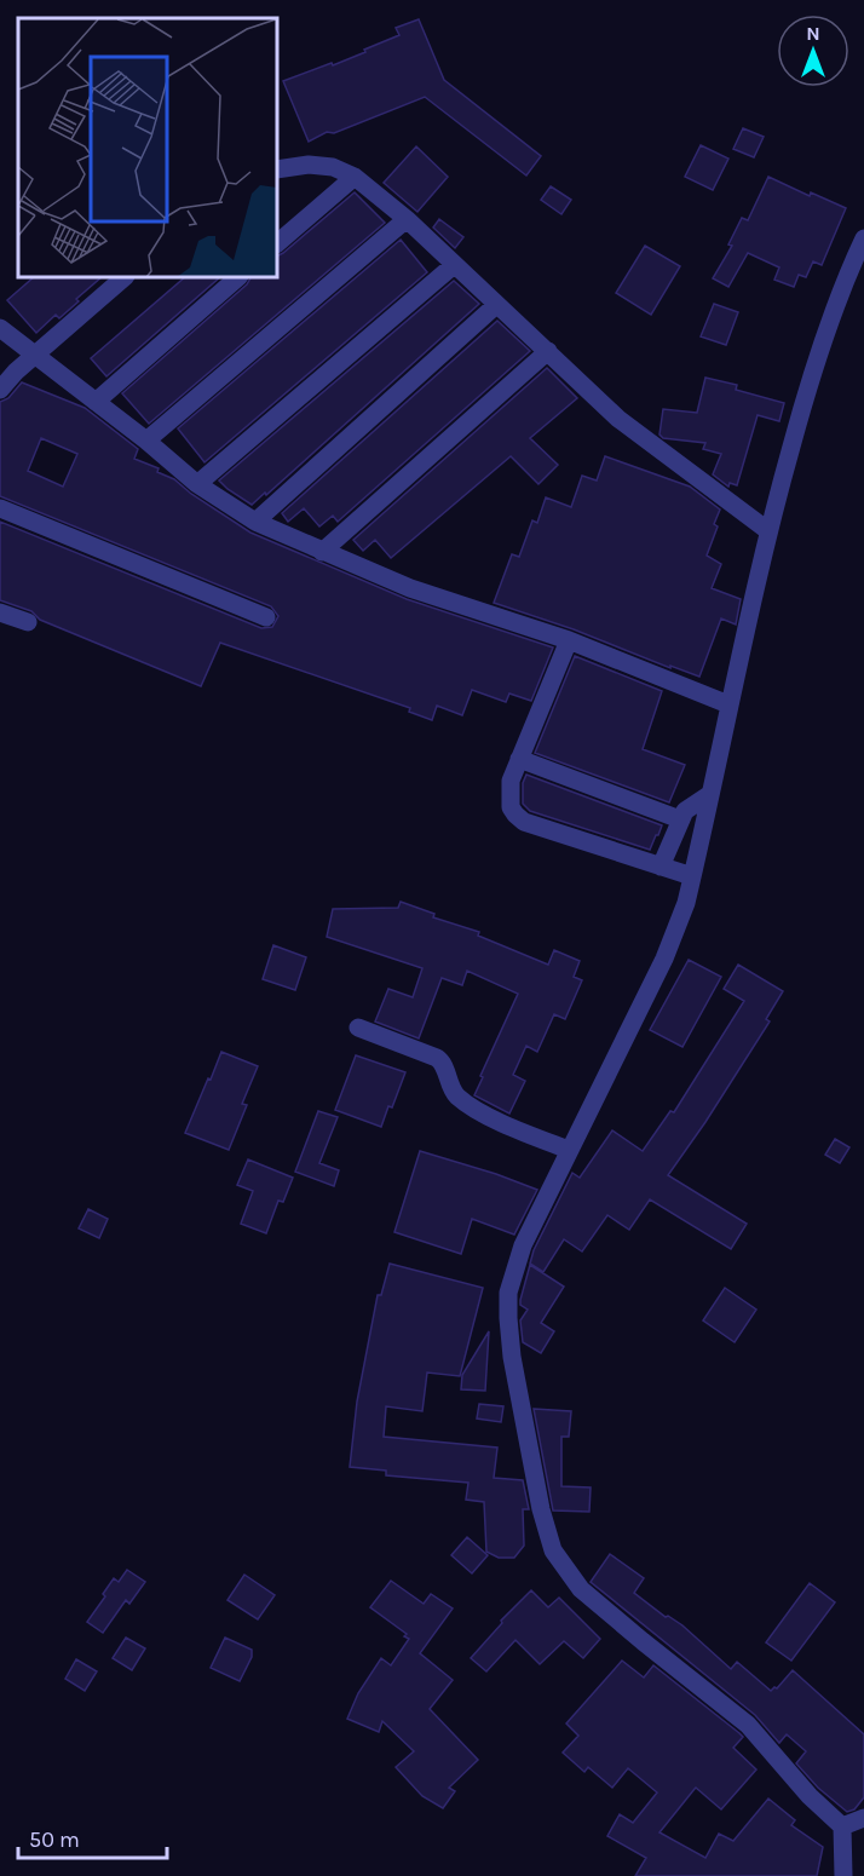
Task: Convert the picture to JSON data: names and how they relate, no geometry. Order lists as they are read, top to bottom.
{
  "scale_bar": "50 m",
  "north": "top"
}
